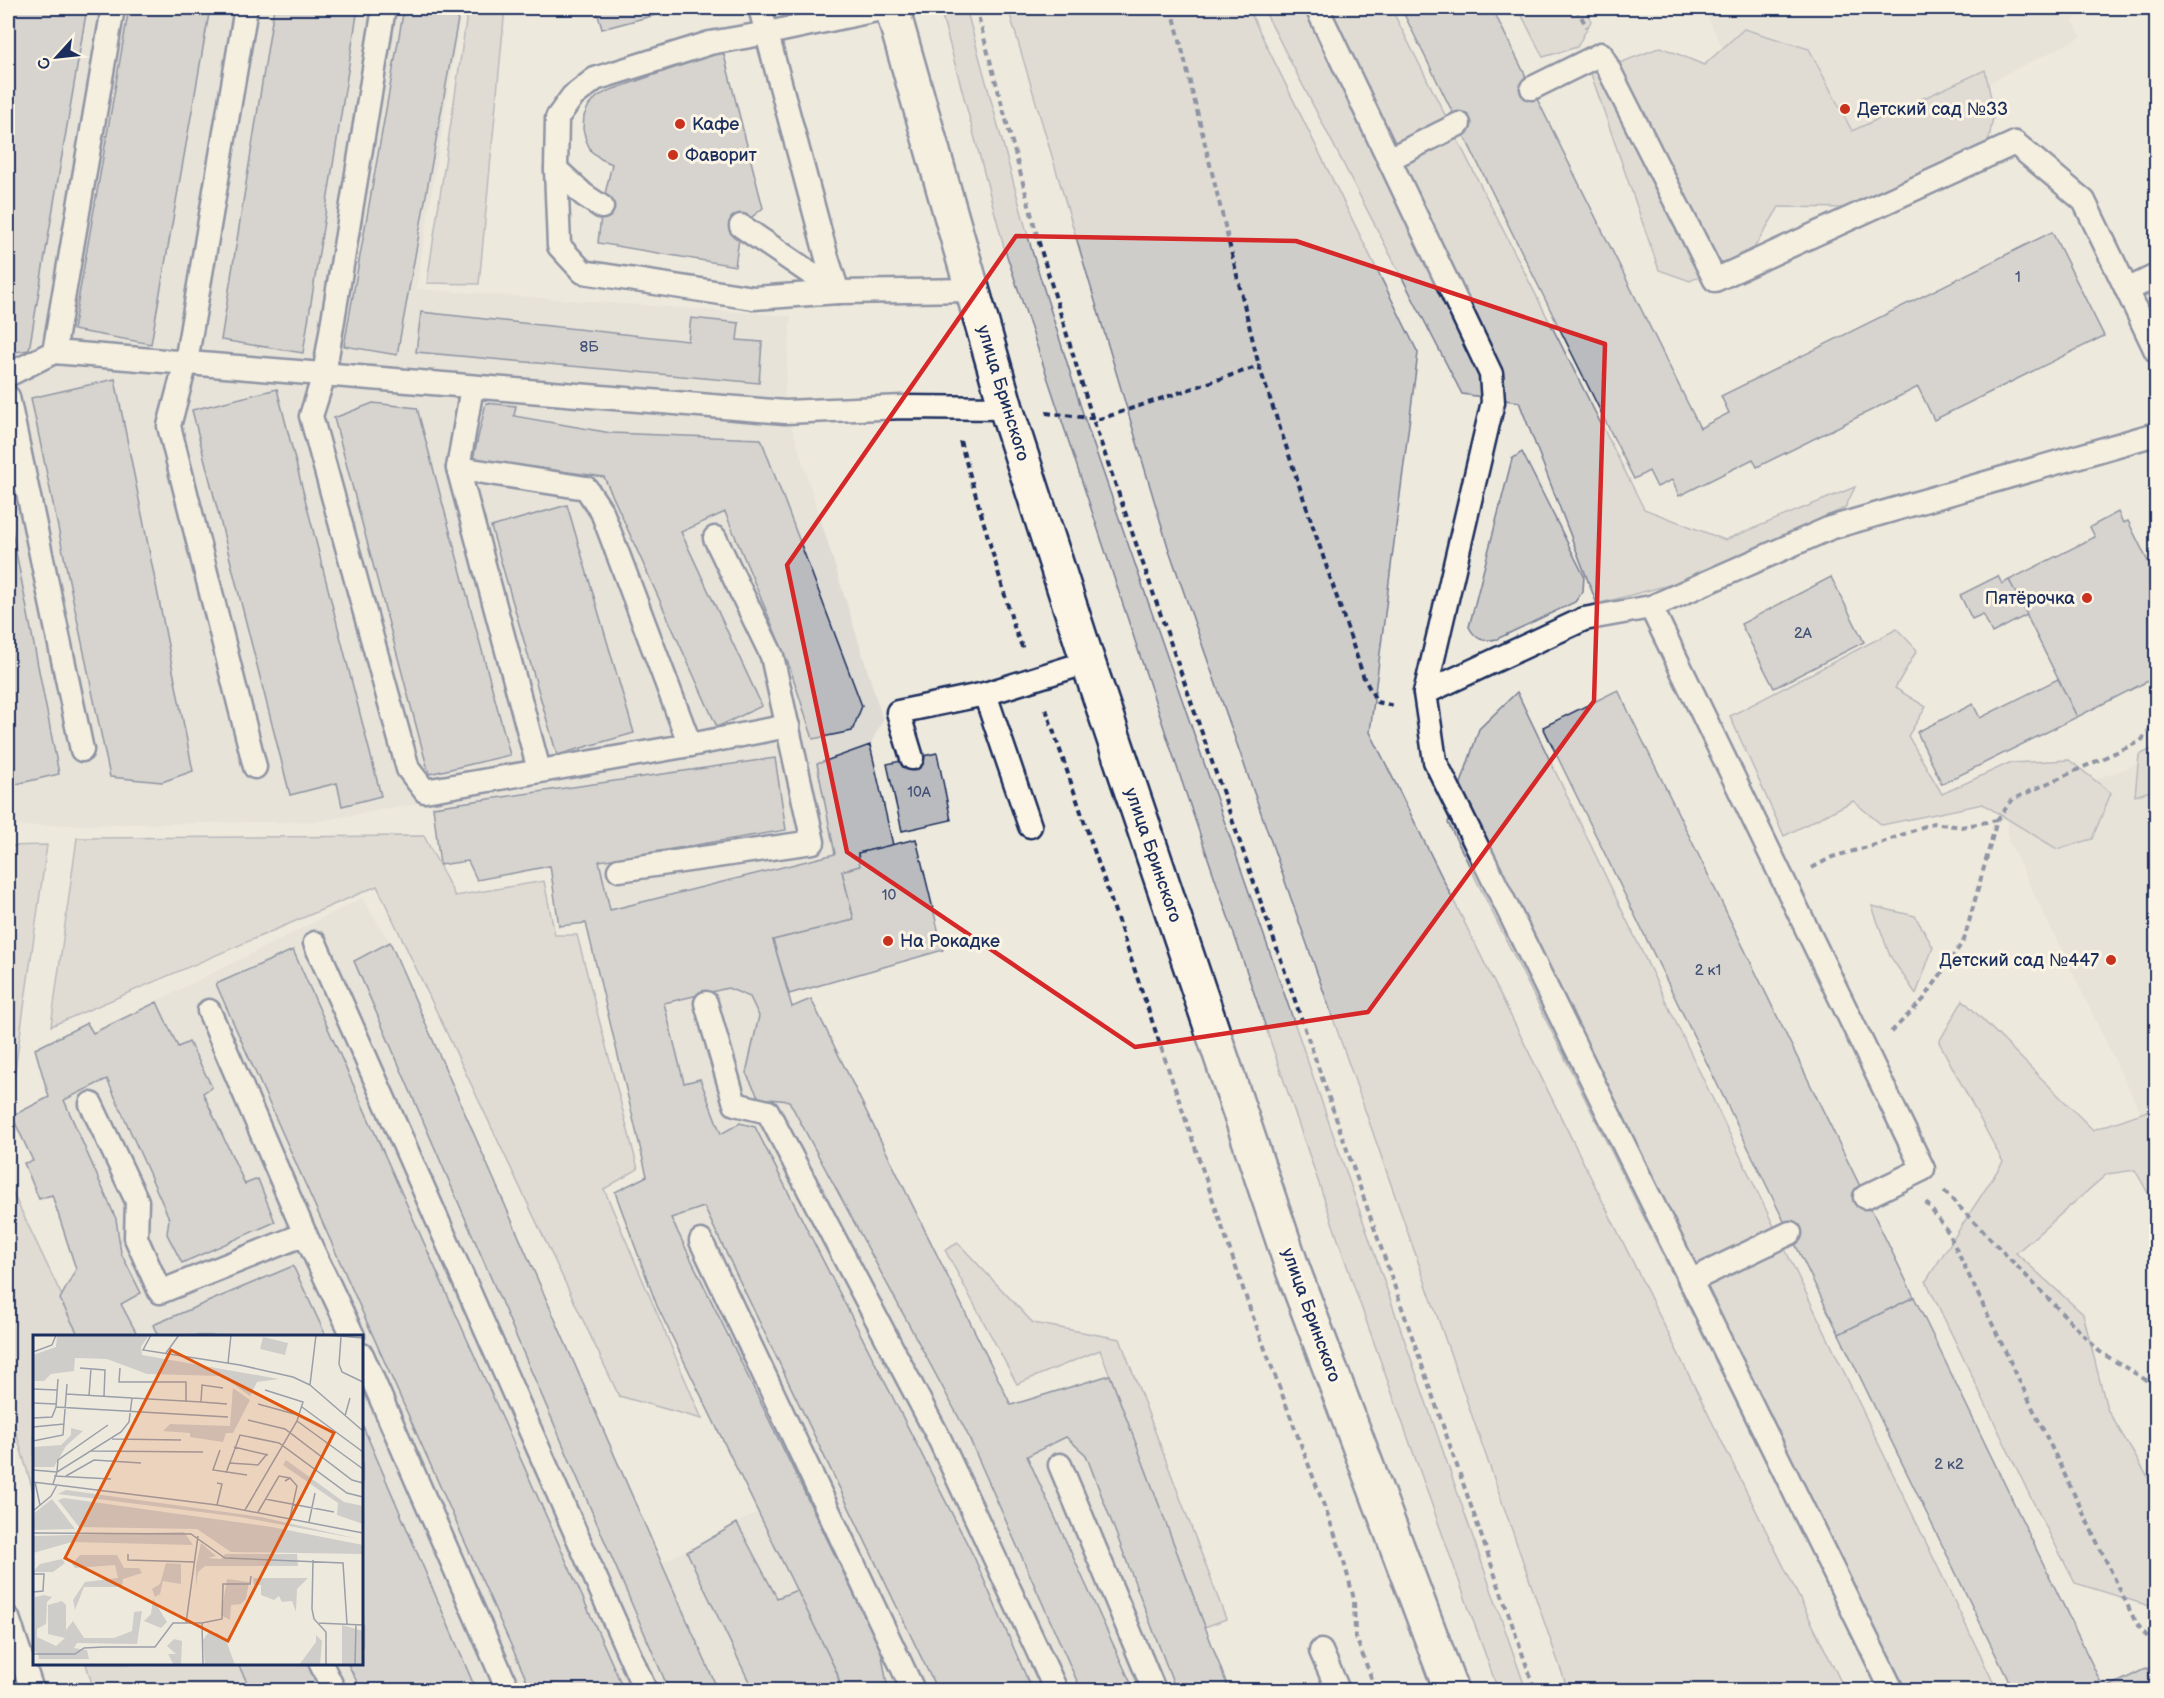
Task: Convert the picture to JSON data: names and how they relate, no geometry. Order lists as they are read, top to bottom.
{
  "streets": {
    "main road": ["улица Бринского"]
  },
  "places": [
    "Детский сад №33",
    "Кафе",
    "Фаворит",
    "Пятёрочка",
    "На Рокадке",
    "Детский сад №447"
  ],
  "house_numbers": [
    "1",
    "8Б",
    "2А",
    "10А",
    "10",
    "2 к1",
    "2 к2"
  ],
  "north": "bottom left"
}
